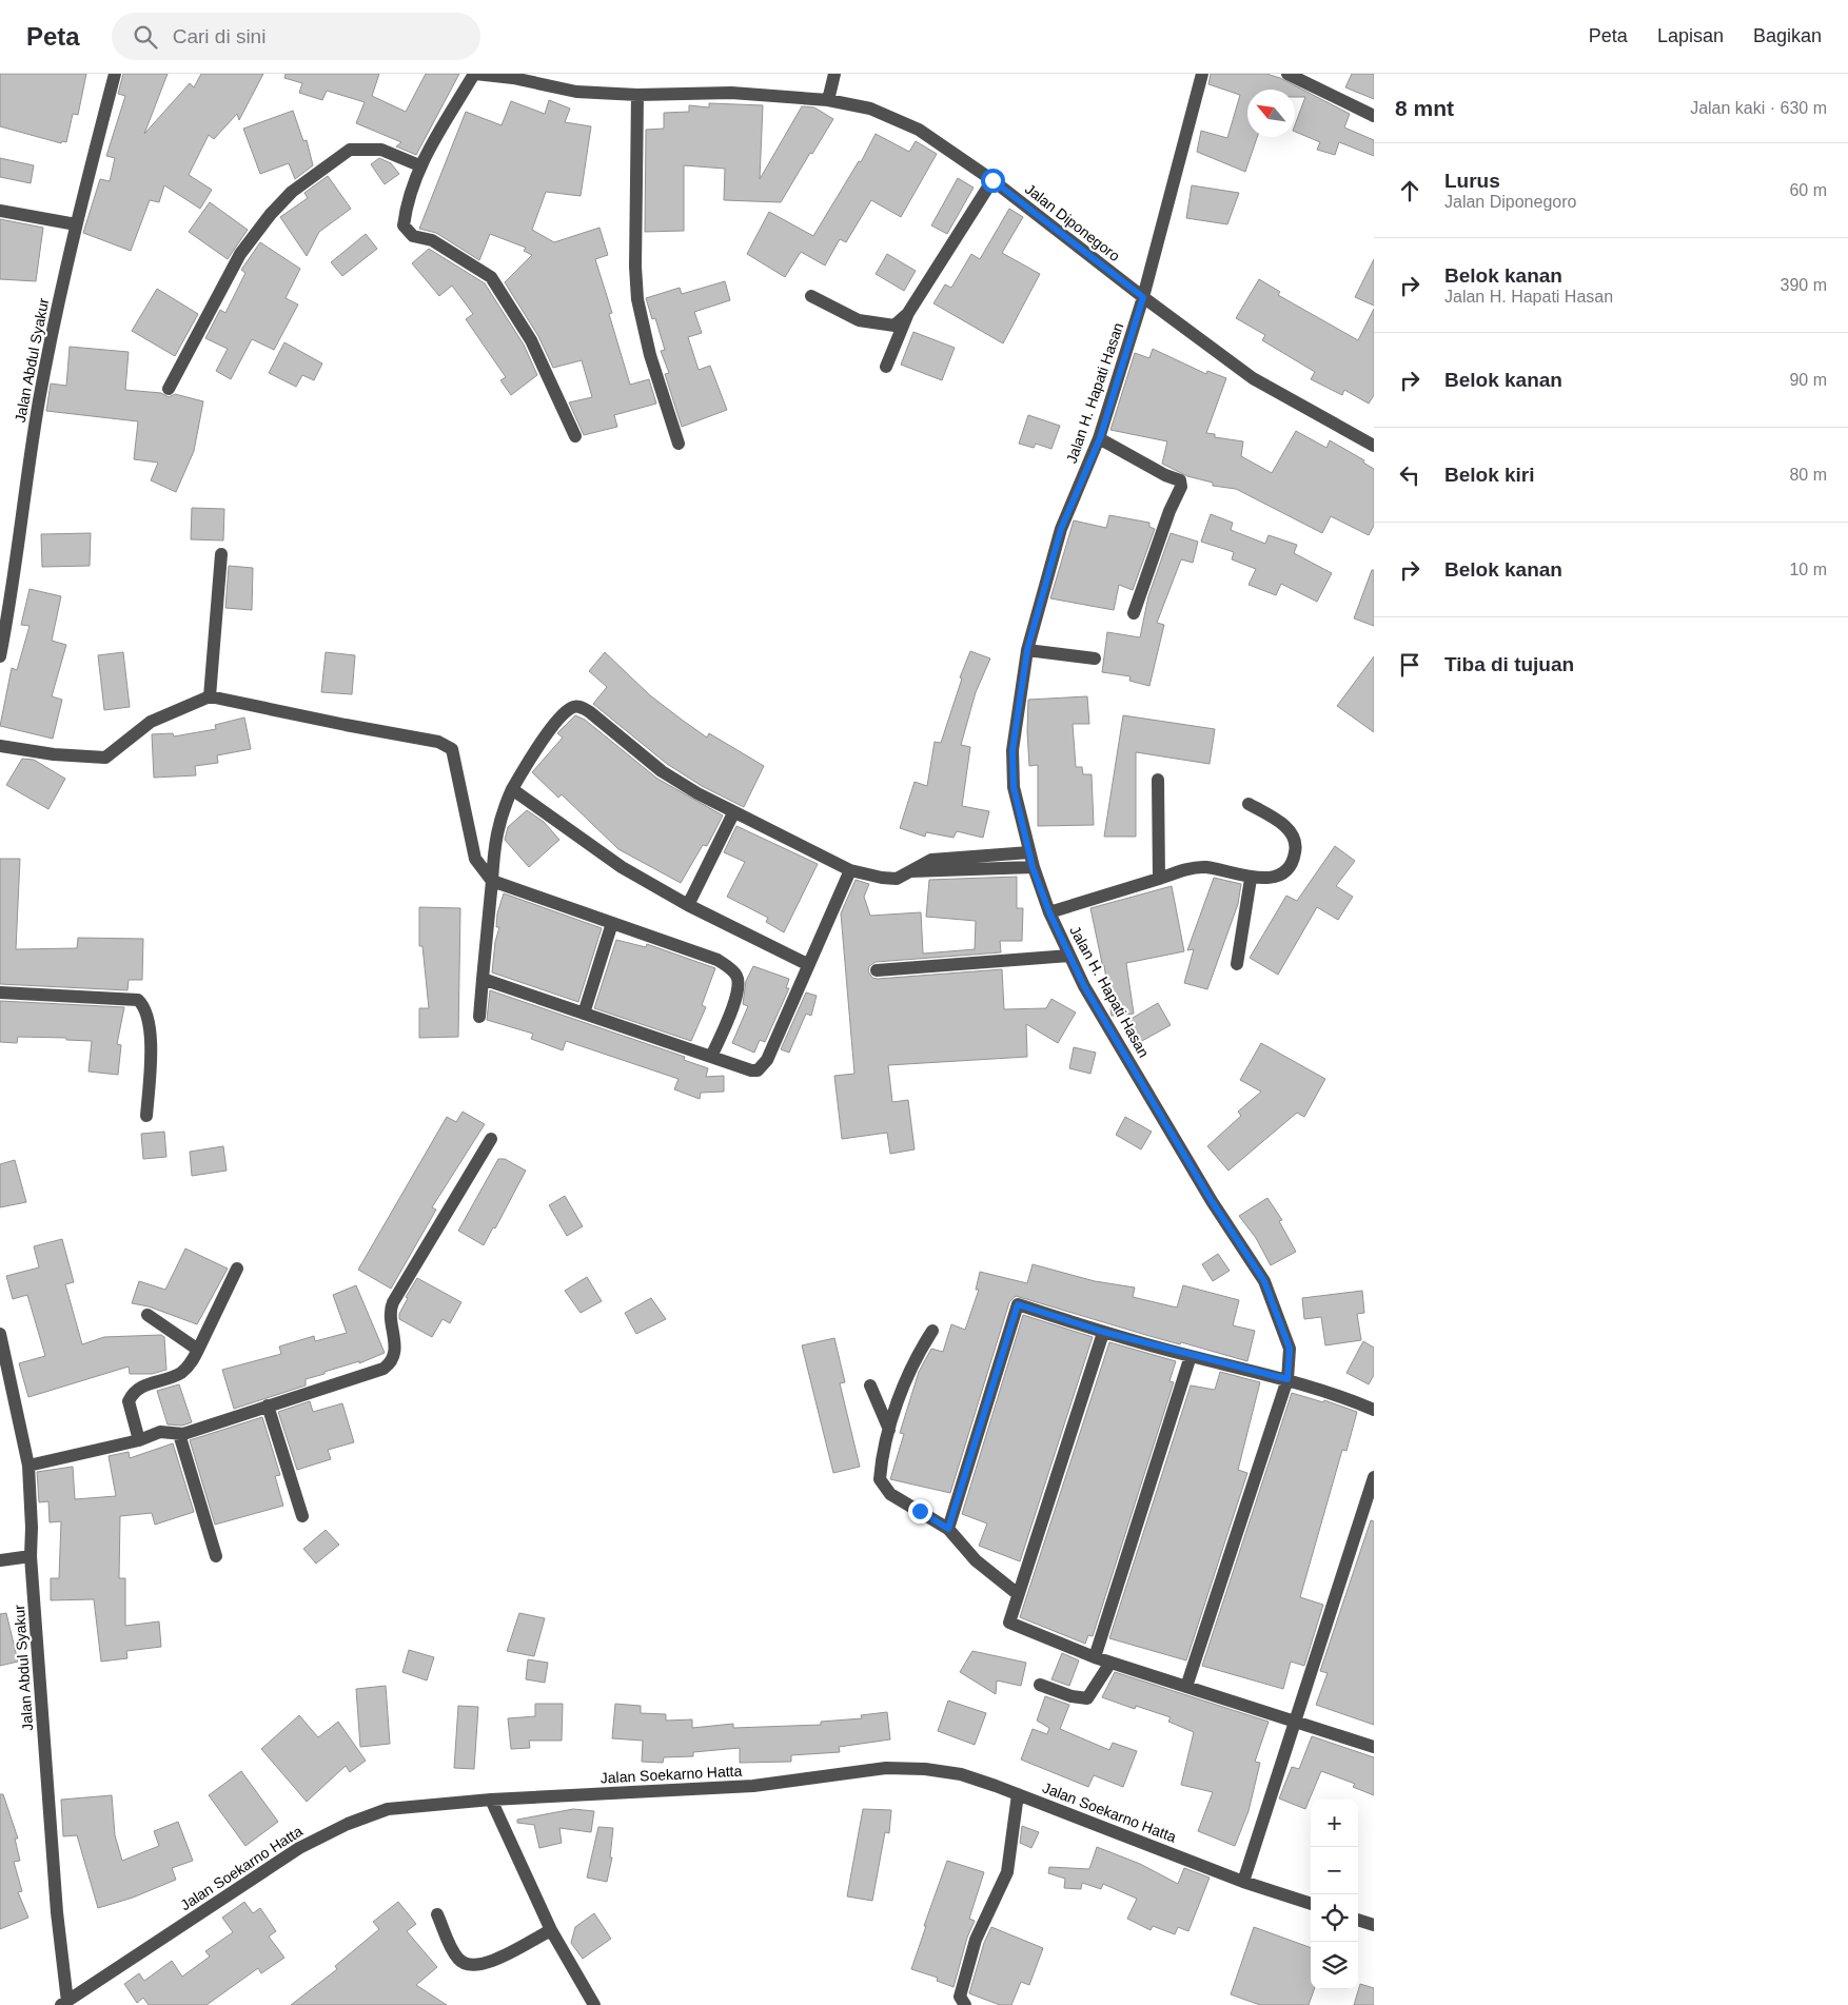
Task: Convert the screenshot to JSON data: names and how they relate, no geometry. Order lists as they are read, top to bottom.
{
  "streets": {
    "street": [
      "Jalan Diponegoro",
      "Jalan Abdul Syakur",
      "Jalan H. Hapati Hasan",
      "Jalan Soekarno Hatta"
    ]
  },
  "crossings": [
    ["Jalan Diponegoro", "Jalan H. Hapati Hasan"],
    ["Jalan Abdul Syakur", "Jalan Soekarno Hatta"]
  ],
  "north": "top left",
  "page": {
    "header": "Peta",
    "search": "Cari di sini",
    "nav": ["Peta", "Lapisan", "Bagikan"],
    "heading": ["8 mnt", "Jalan kaki · 630 m"],
    "list": [
      ["Lurus", "Jalan Diponegoro", "60 m"],
      ["Belok kanan", "Jalan H. Hapati Hasan", "390 m"],
      ["Belok kanan", "90 m"],
      ["Belok kiri", "80 m"],
      ["Belok kanan", "10 m"],
      "Tiba di tujuan"
    ],
    "map_buttons": ["+", "−"]
  }
}
